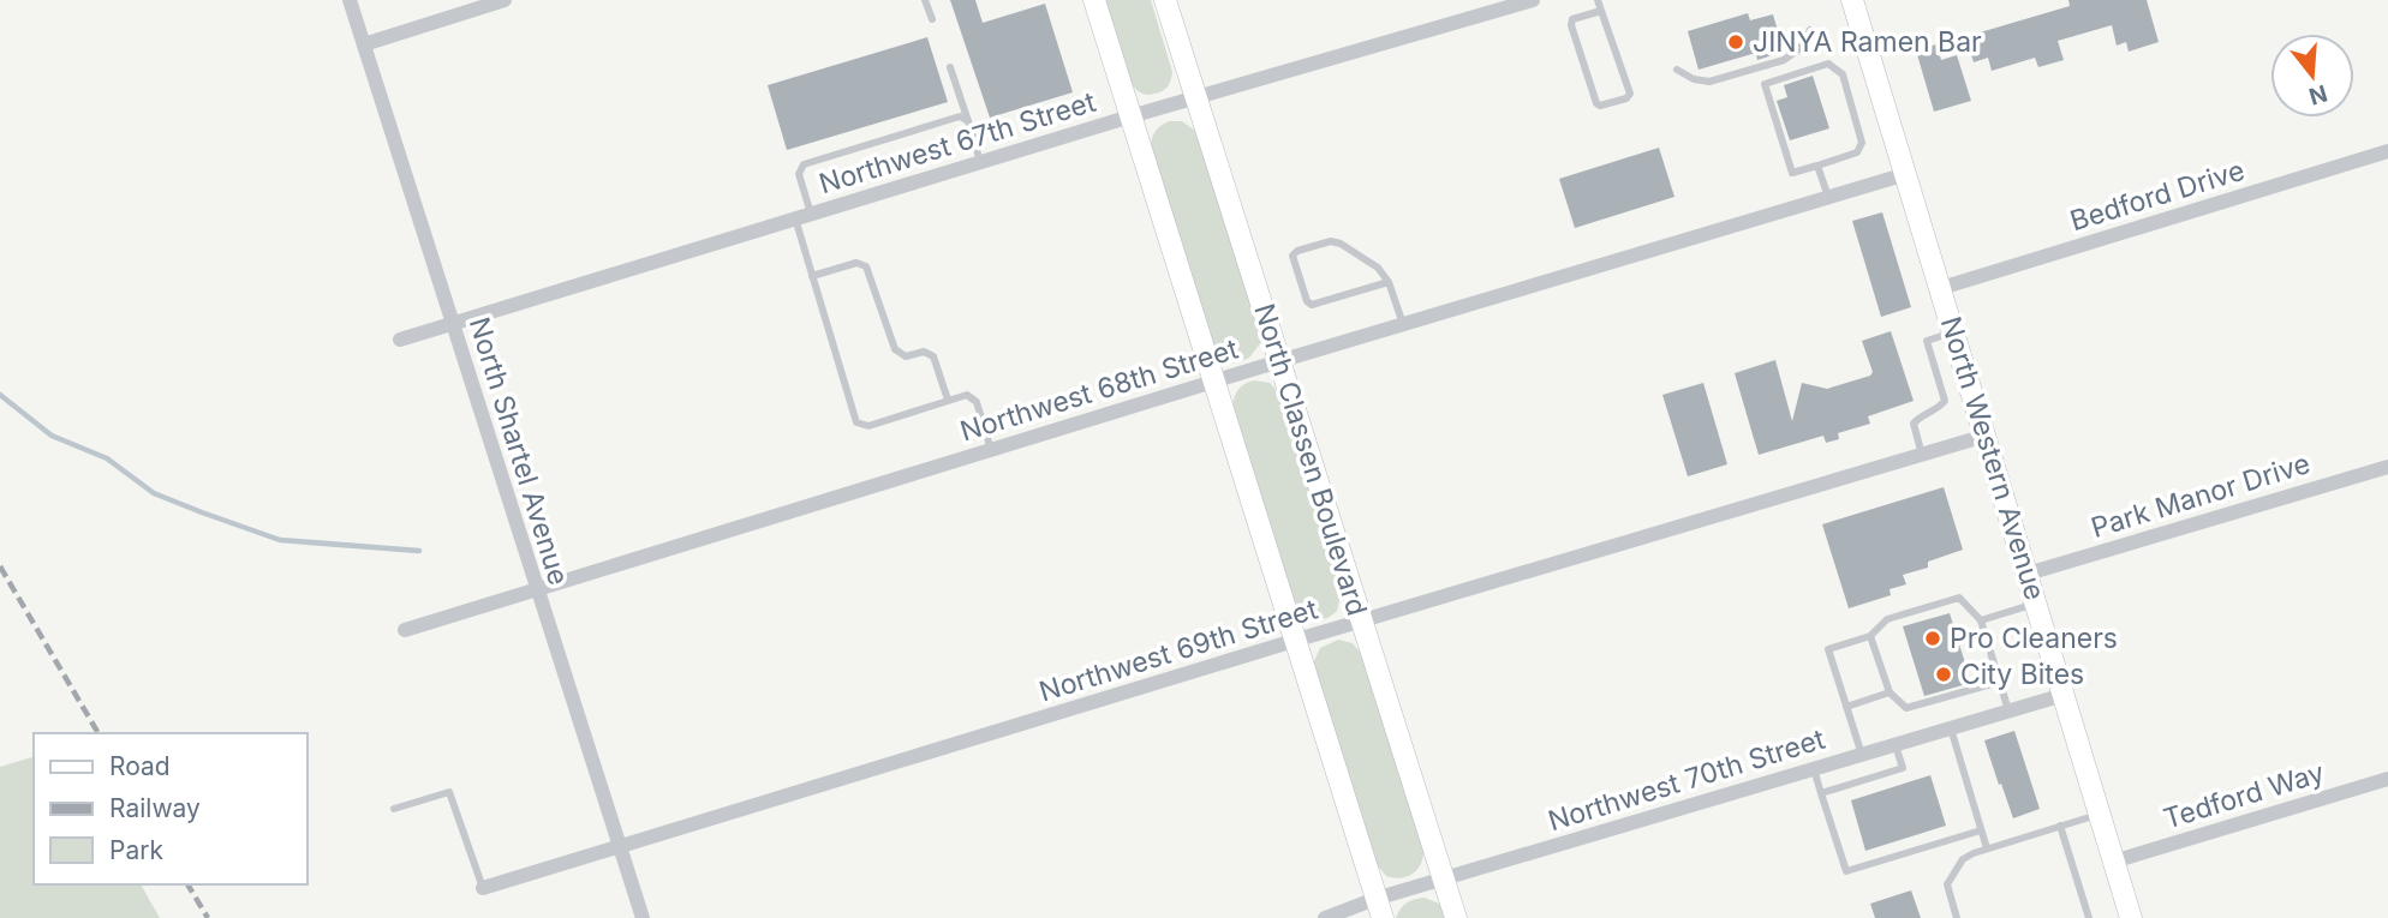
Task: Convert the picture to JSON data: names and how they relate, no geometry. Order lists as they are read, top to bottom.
{
  "streets": {
    "street": [
      "Northwest 67th Street",
      "Bedford Drive",
      "Northwest 68th Street",
      "North Shartel Avenue",
      "North Western Avenue",
      "North Classen Boulevard",
      "Park Manor Drive",
      "Northwest 69th Street",
      "Northwest 70th Street",
      "Tedford Way"
    ]
  },
  "crossings": [
    ["Northwest 67th Street", "North Shartel Avenue"],
    ["Northwest 67th Street", "North Classen Boulevard"],
    ["Bedford Drive", "North Western Avenue"],
    ["Northwest 68th Street", "North Shartel Avenue"],
    ["Northwest 68th Street", "North Western Avenue"],
    ["Northwest 68th Street", "North Classen Boulevard"],
    ["North Shartel Avenue", "Northwest 69th Street"],
    ["North Western Avenue", "Park Manor Drive"],
    ["North Western Avenue", "Northwest 69th Street"],
    ["North Western Avenue", "Northwest 70th Street"],
    ["North Western Avenue", "Tedford Way"],
    ["North Classen Boulevard", "Northwest 69th Street"],
    ["North Classen Boulevard", "Northwest 70th Street"]
  ],
  "places": ["JINYA Ramen Bar", "Pro Cleaners", "City Bites"],
  "legend": ["Road", "Railway", "Park"],
  "north": "bottom"
}
